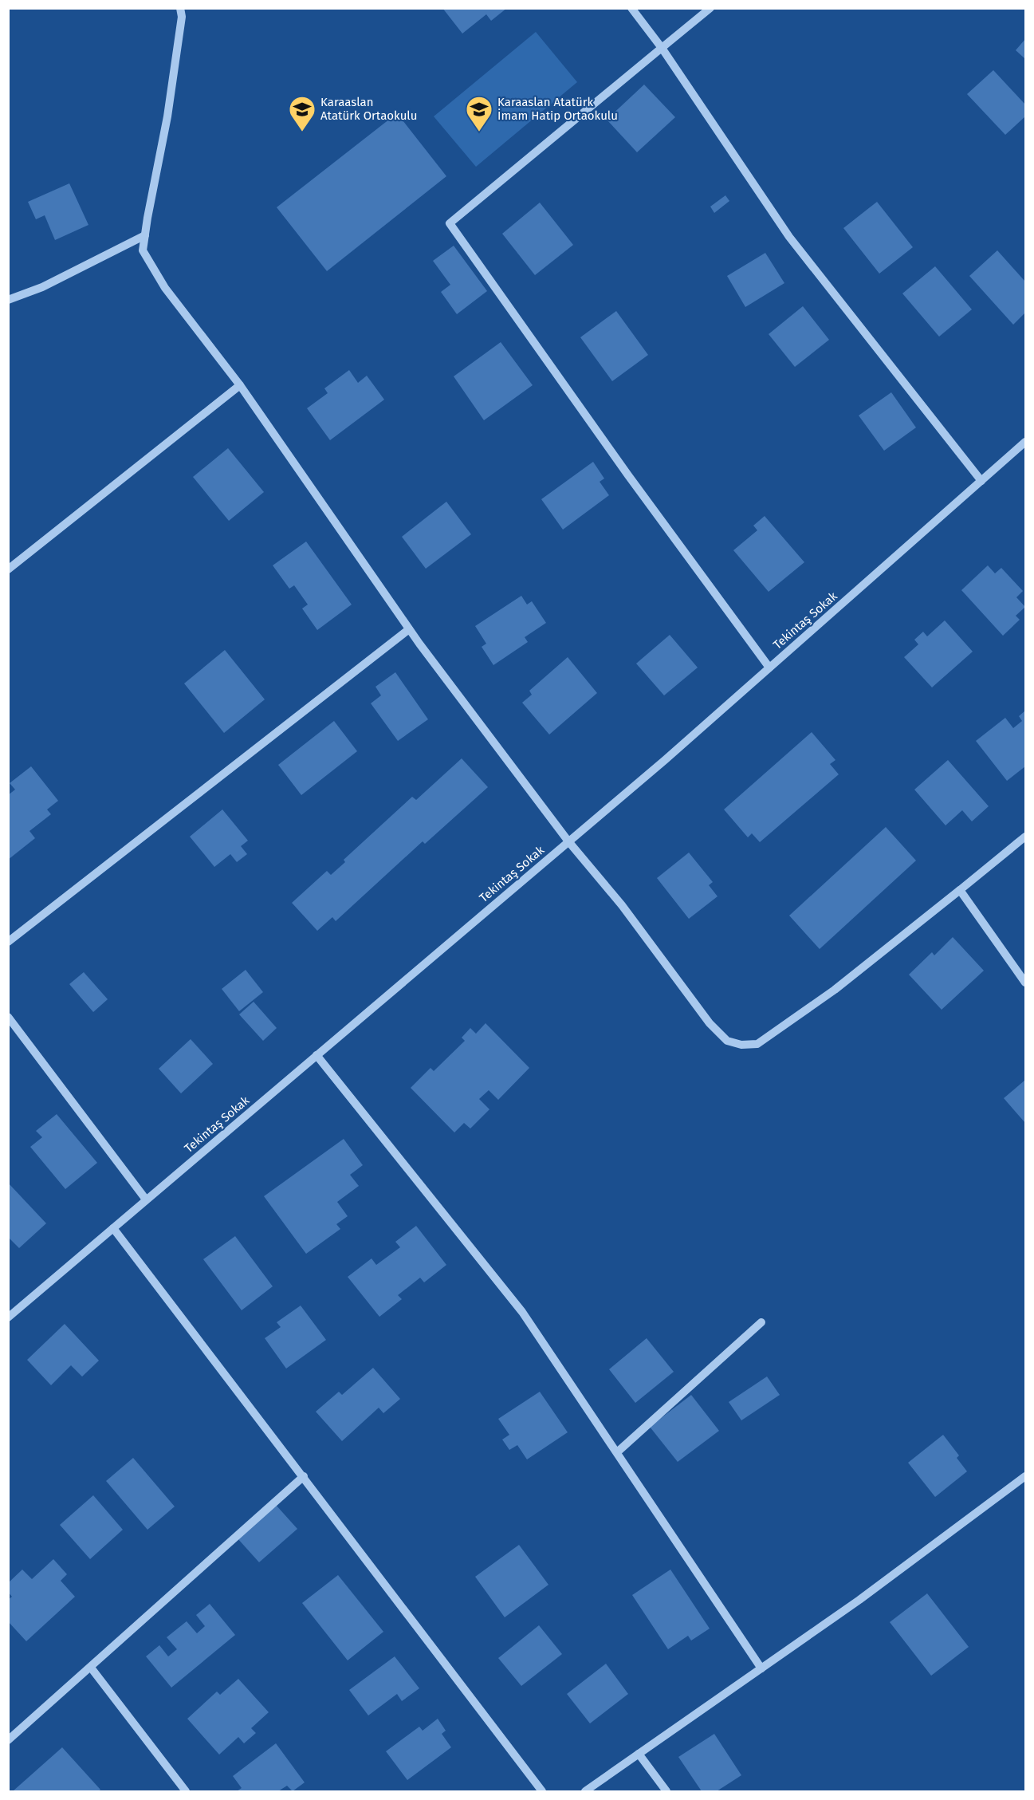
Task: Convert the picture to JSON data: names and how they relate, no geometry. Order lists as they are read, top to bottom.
{
  "streets": {
    "street": ["Tekintaş Sokak"]
  },
  "places": {
    "school or university": ["Karaaslan Atatürk Ortaokulu", "Karaaslan Atatürk İmam Hatip Ortaokulu"]
  }
}
